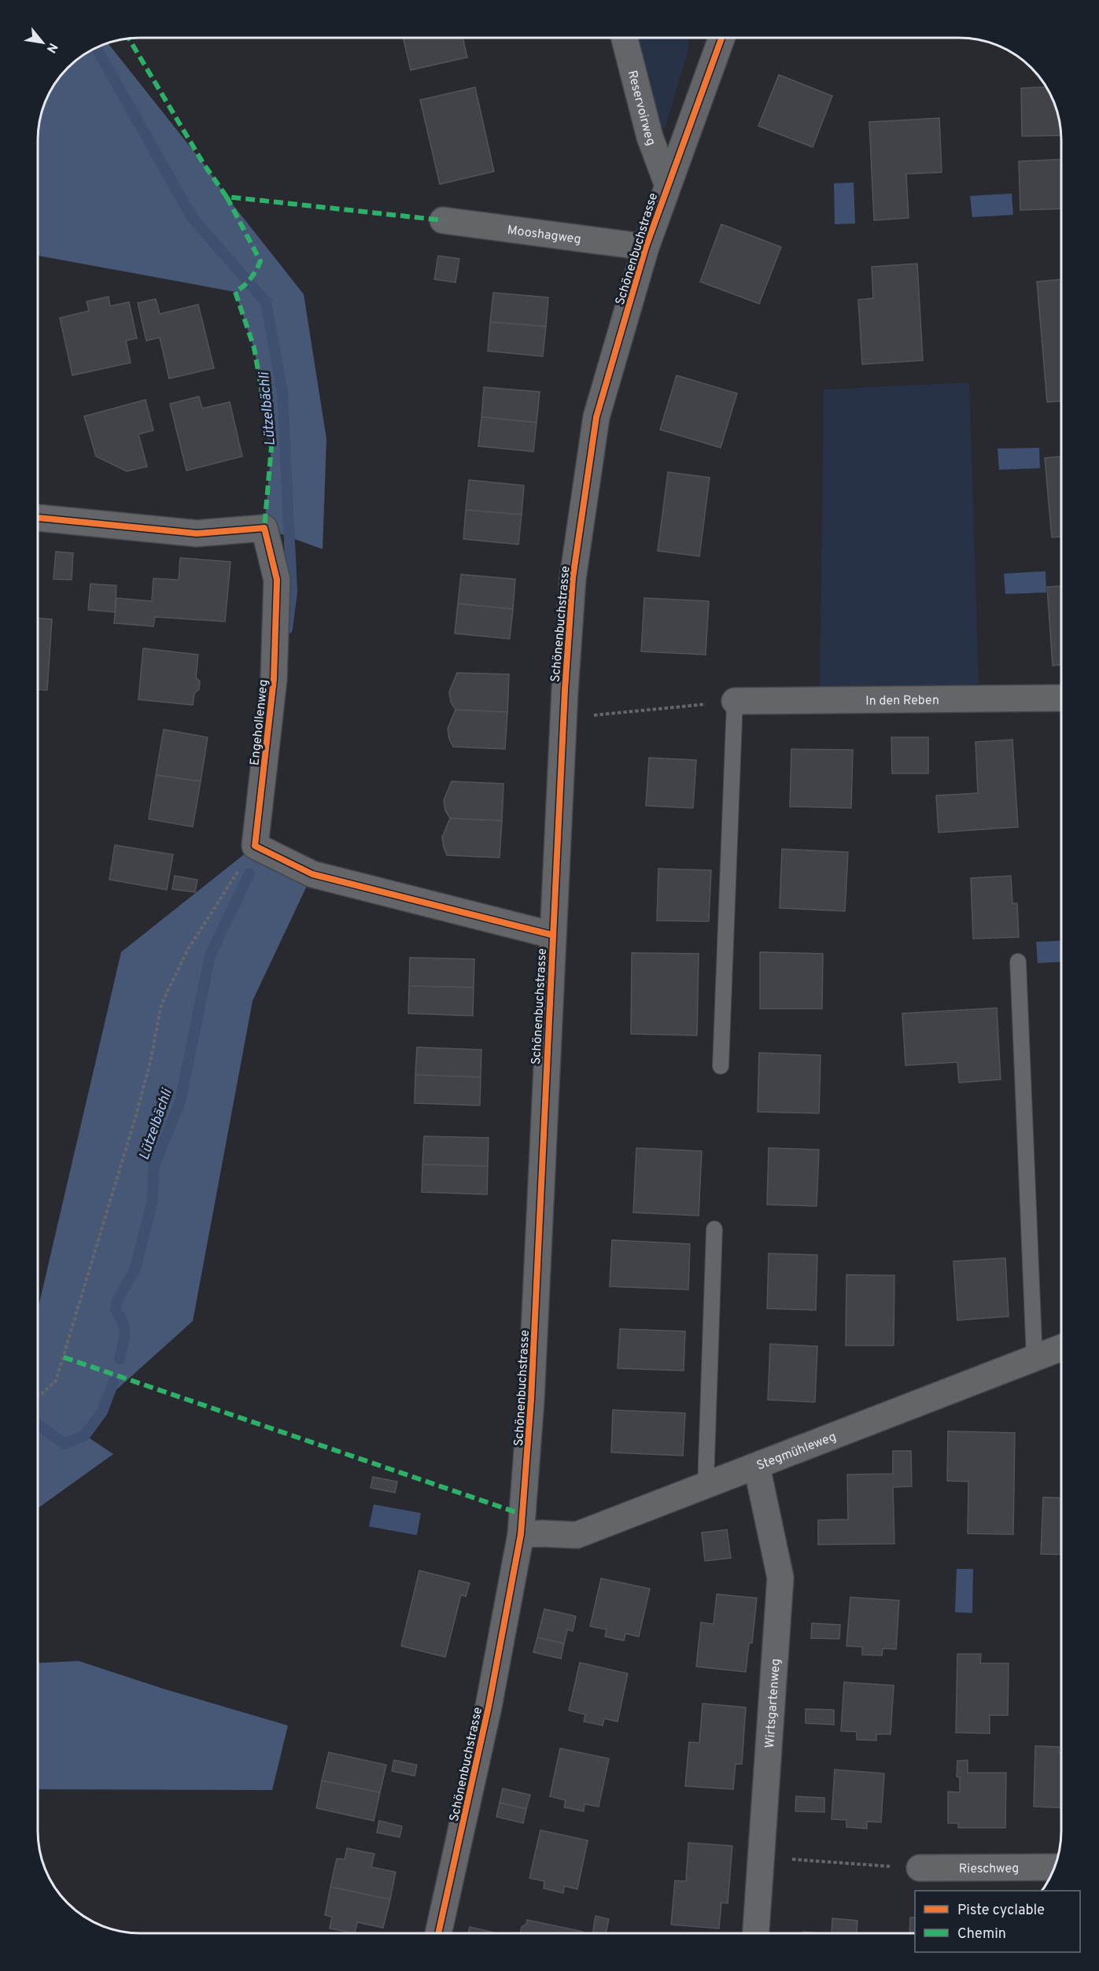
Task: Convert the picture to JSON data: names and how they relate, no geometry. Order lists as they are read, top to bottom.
{
  "streets": {
    "street": [
      "Reservoirweg",
      "Mooshagweg",
      "Schönenbuchstrasse",
      "In den Reben",
      "Engehollenweg",
      "Stegmühleweg",
      "Wirtsgartenweg",
      "Rieschweg"
    ]
  },
  "crossings": [
    ["Reservoirweg", "Schönenbuchstrasse"],
    ["Mooshagweg", "Schönenbuchstrasse"],
    ["Schönenbuchstrasse", "Stegmühleweg"],
    ["Stegmühleweg", "Wirtsgartenweg"]
  ],
  "water": ["Lützelbächli"],
  "legend": ["Piste cyclable", "Chemin"],
  "north": "bottom right"
}
